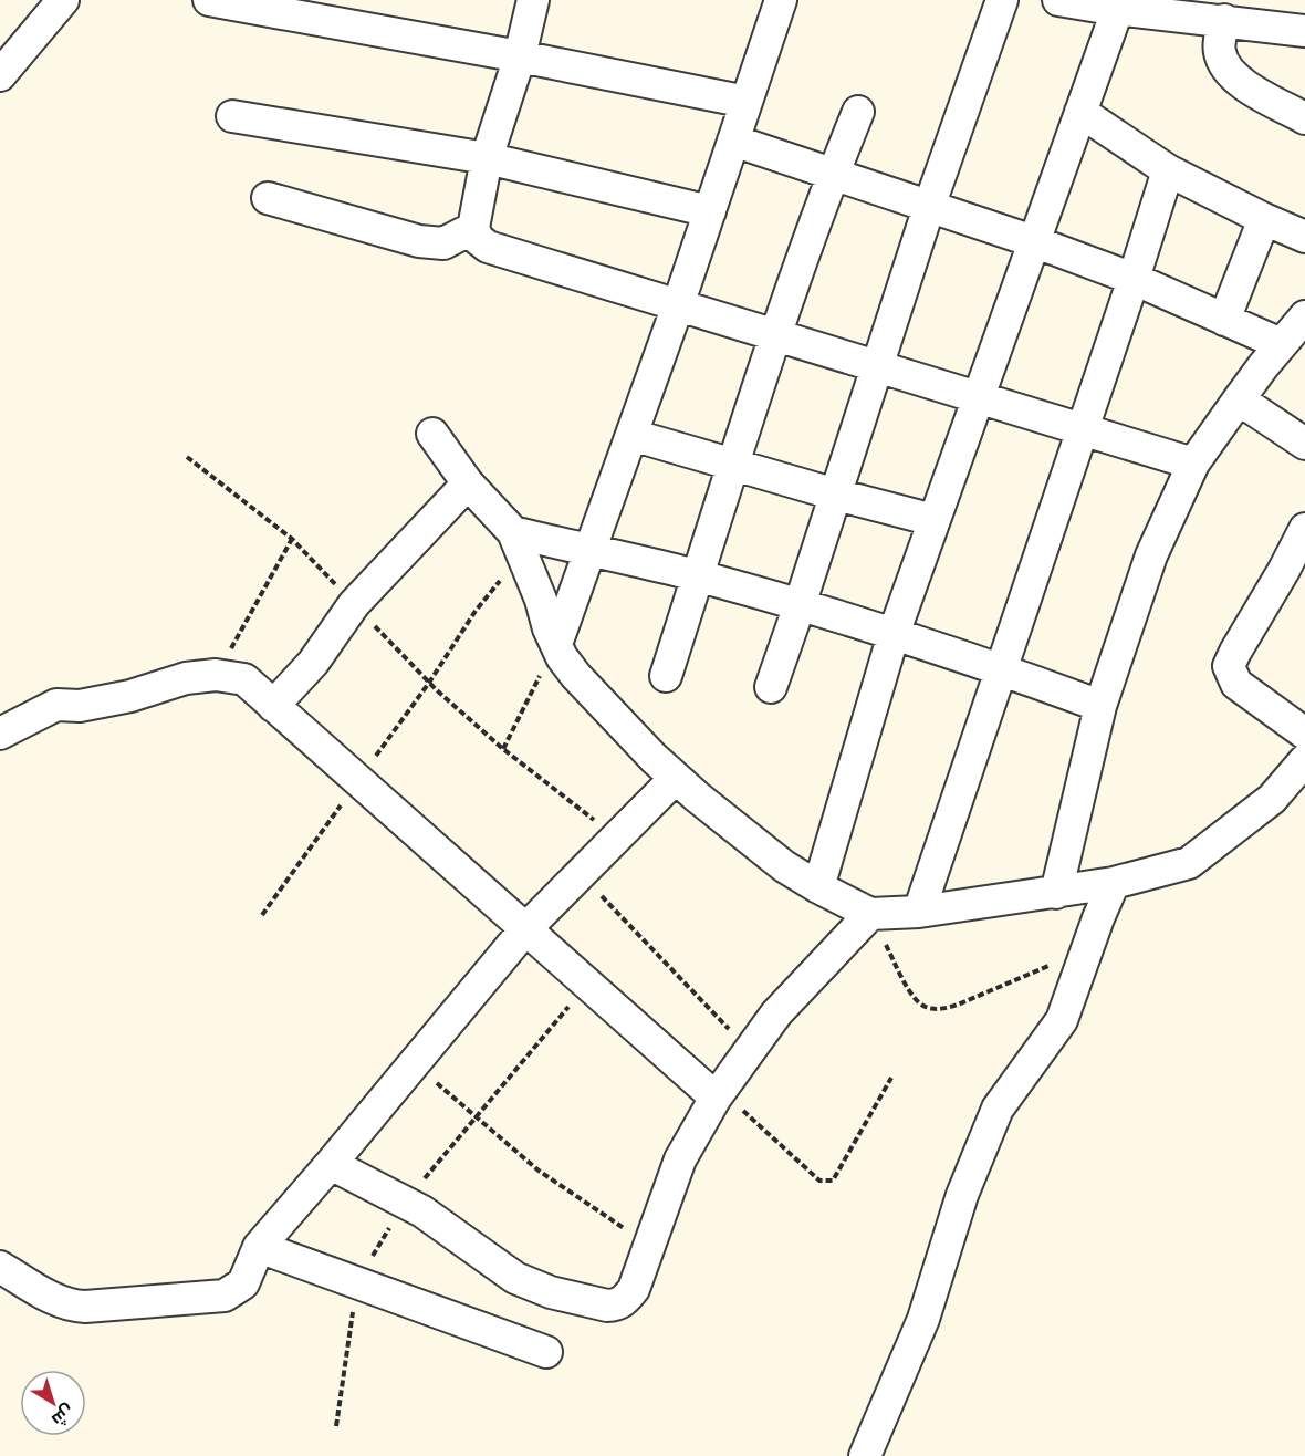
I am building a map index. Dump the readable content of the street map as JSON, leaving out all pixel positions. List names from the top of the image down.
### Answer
{
  "north": "bottom right"
}
